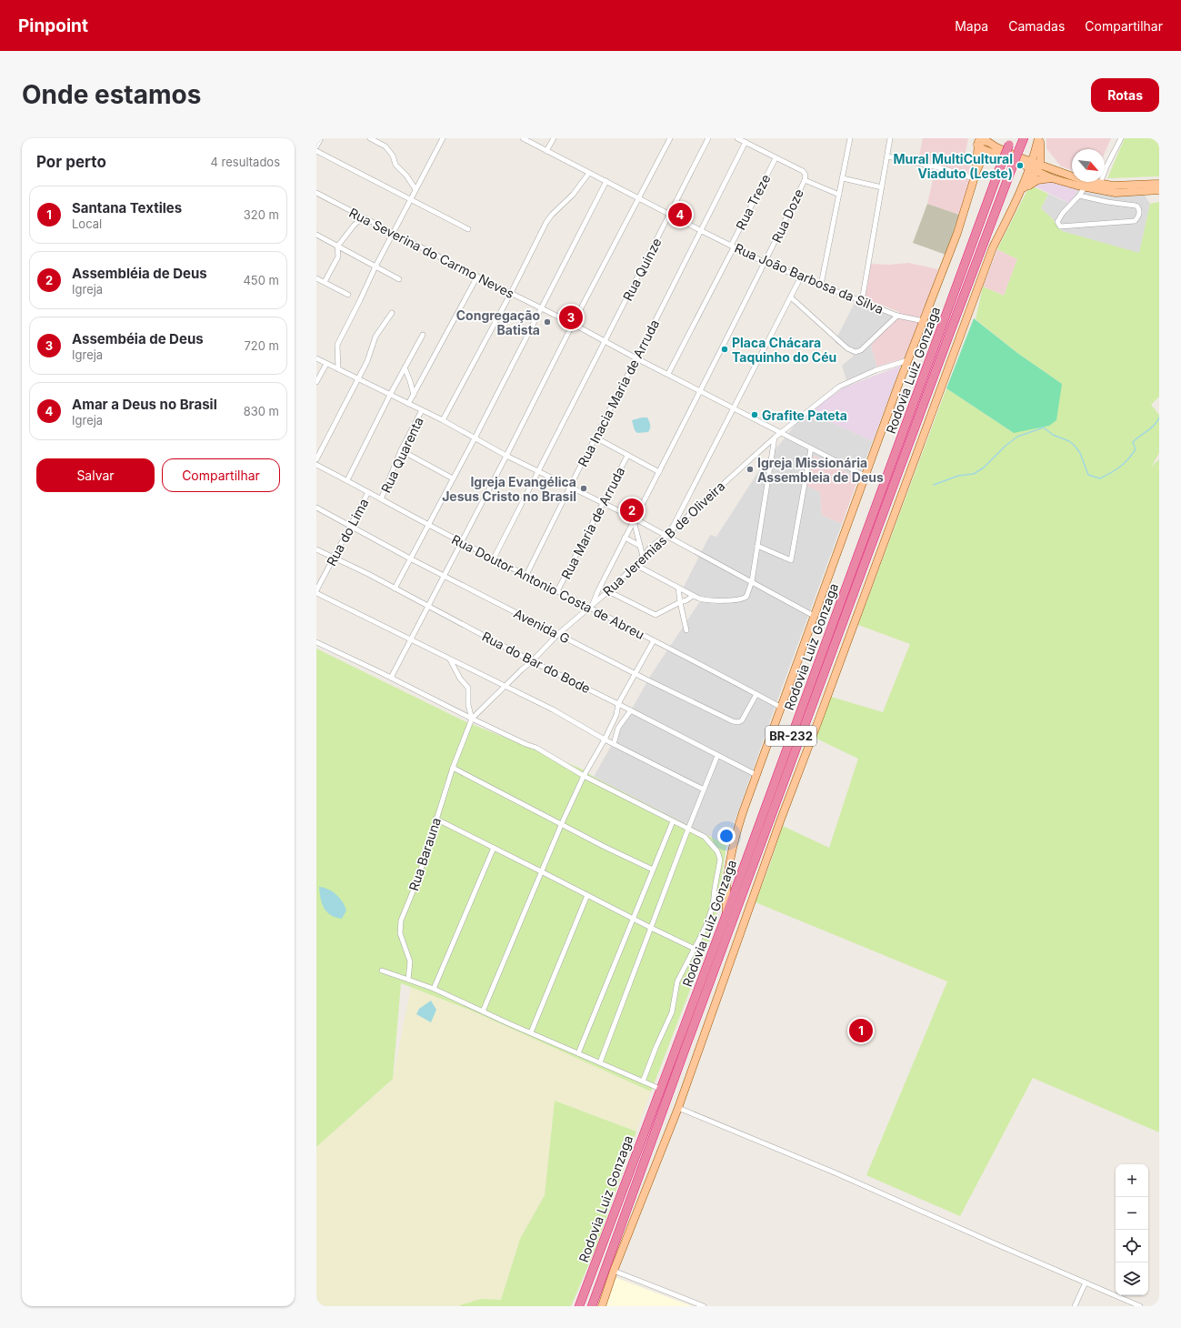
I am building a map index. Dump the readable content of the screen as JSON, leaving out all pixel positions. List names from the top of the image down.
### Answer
{
  "streets": {
    "highway": ["Rodovia Luiz Gonzaga", "BR-232"],
    "street": [
      "Rua Treze",
      "Rua Doze",
      "Rua Severina do Carmo Neves",
      "Rua Quinze",
      "Rua João Barbosa da Silva",
      "Rua Inacia Maria de Arruda",
      "Rua Quarenta",
      "Rua Maria de Arruda",
      "Rua do Lima",
      "Rua Jeremias B de Oliveira",
      "Rua Doutor Antonio Costa de Abreu",
      "Avenida G",
      "Rua do Bar do Bode",
      "Rua Barauna"
    ]
  },
  "crossings": [
    ["Rua Treze", "Rua Severina do Carmo Neves"],
    ["Rua Treze", "Rua João Barbosa da Silva"],
    ["Rua Doze", "Rua Severina do Carmo Neves"],
    ["Rua Doze", "Rua João Barbosa da Silva"],
    ["Rua Doze", "Rua Jeremias B de Oliveira"],
    ["Rua Doze", "Rua Doutor Antonio Costa de Abreu"],
    ["Rua Severina do Carmo Neves", "Rua Quinze"],
    ["Rua Severina do Carmo Neves", "Rua Inacia Maria de Arruda"],
    ["Rua Severina do Carmo Neves", "Rua Quarenta"],
    ["Rua Quinze", "Rua João Barbosa da Silva"],
    ["Rua Quinze", "Rua Doutor Antonio Costa de Abreu"],
    ["Rua João Barbosa da Silva", "Rua Inacia Maria de Arruda"],
    ["Rua João Barbosa da Silva", "Rua Quarenta"],
    ["Rua João Barbosa da Silva", "BR-232"],
    ["Rua Inacia Maria de Arruda", "Rua Doutor Antonio Costa de Abreu"],
    ["Rua Quarenta", "Rua Doutor Antonio Costa de Abreu"],
    ["Rua Maria de Arruda", "Rua Doutor Antonio Costa de Abreu"],
    ["Rua do Lima", "Rua Doutor Antonio Costa de Abreu"],
    ["Rua do Lima", "Avenida G"],
    ["Rua do Lima", "Rua do Bar do Bode"],
    ["Rua Jeremias B de Oliveira", "Rua Doutor Antonio Costa de Abreu"],
    ["Rua Jeremias B de Oliveira", "Avenida G"],
    ["Rua Jeremias B de Oliveira", "Rua do Bar do Bode"],
    ["Rua Jeremias B de Oliveira", "BR-232"],
    ["Rua Jeremias B de Oliveira", "Rua Barauna"],
    ["Rua Doutor Antonio Costa de Abreu", "Avenida G"],
    ["Rua Doutor Antonio Costa de Abreu", "BR-232"],
    ["Rua do Bar do Bode", "BR-232"]
  ],
  "places": [
    "Mural MultiCultural Viaduto (Leste)",
    "Congregação Batista",
    "Placa Chácara Taquinho do Céu",
    "Grafite Pateta",
    "Igreja Missionária Assembleia de Deus",
    "Igreja Evangélica Jesus Cristo no Brasil"
  ],
  "north": "bottom right",
  "page": {
    "header": "Pinpoint",
    "nav": ["Mapa", "Camadas", "Compartilhar"],
    "buttons": [
      "Rotas",
      ["Salvar", "Compartilhar"]
    ],
    "title": "Onde estamos",
    "heading": ["Por perto", "4 resultados"],
    "list": [
      {
        "mark": "1",
        "name": "Santana Textiles",
        "note": "Local",
        "value": "320 m"
      },
      {
        "mark": "2",
        "name": "Assembléia de Deus",
        "note": "Igreja",
        "value": "450 m"
      },
      {
        "mark": "3",
        "name": "Assembéia de Deus",
        "note": "Igreja",
        "value": "720 m"
      },
      {
        "mark": "4",
        "name": "Amar a Deus no Brasil",
        "note": "Igreja",
        "value": "830 m"
      }
    ],
    "pins": [
      "4",
      "3",
      "2",
      "1"
    ],
    "map_buttons": ["+", "−"]
  }
}
